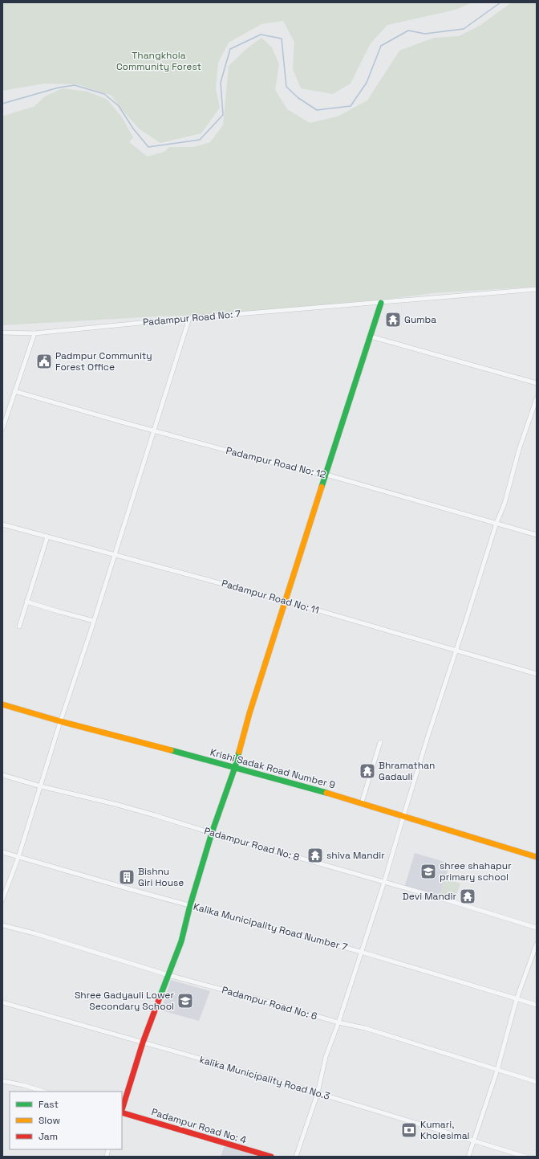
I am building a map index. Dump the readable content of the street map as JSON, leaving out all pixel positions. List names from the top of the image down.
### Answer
{
  "streets": {
    "street": [
      "Padampur Road No: 7",
      "Padampur Road No: 12",
      "Padampur Road No: 11",
      "Krishi Sadak Road Number 9",
      "Padampur Road No: 8",
      "Kalika Municipality Road Number 7",
      "Padampur Road No: 6",
      "kalika Municipality Road No.3",
      "Padampur Road No: 4"
    ]
  },
  "parks": ["Thangkhola Community Forest"],
  "places": {
    "temple": [
      "Gumba",
      "Bhramathan Gadauli",
      "shiva Mandir",
      "Devi Mandir"
    ],
    "public building": ["Padmpur Community Forest Office"],
    "school or university": ["shree shahapur primary school", "Shree Gadyauli Lower Secondary School"],
    "building": ["Bishnu Giri House"],
    "bank": ["Kumari, Kholesimal"]
  },
  "legend": ["Fast", "Slow", "Jam"]
}
